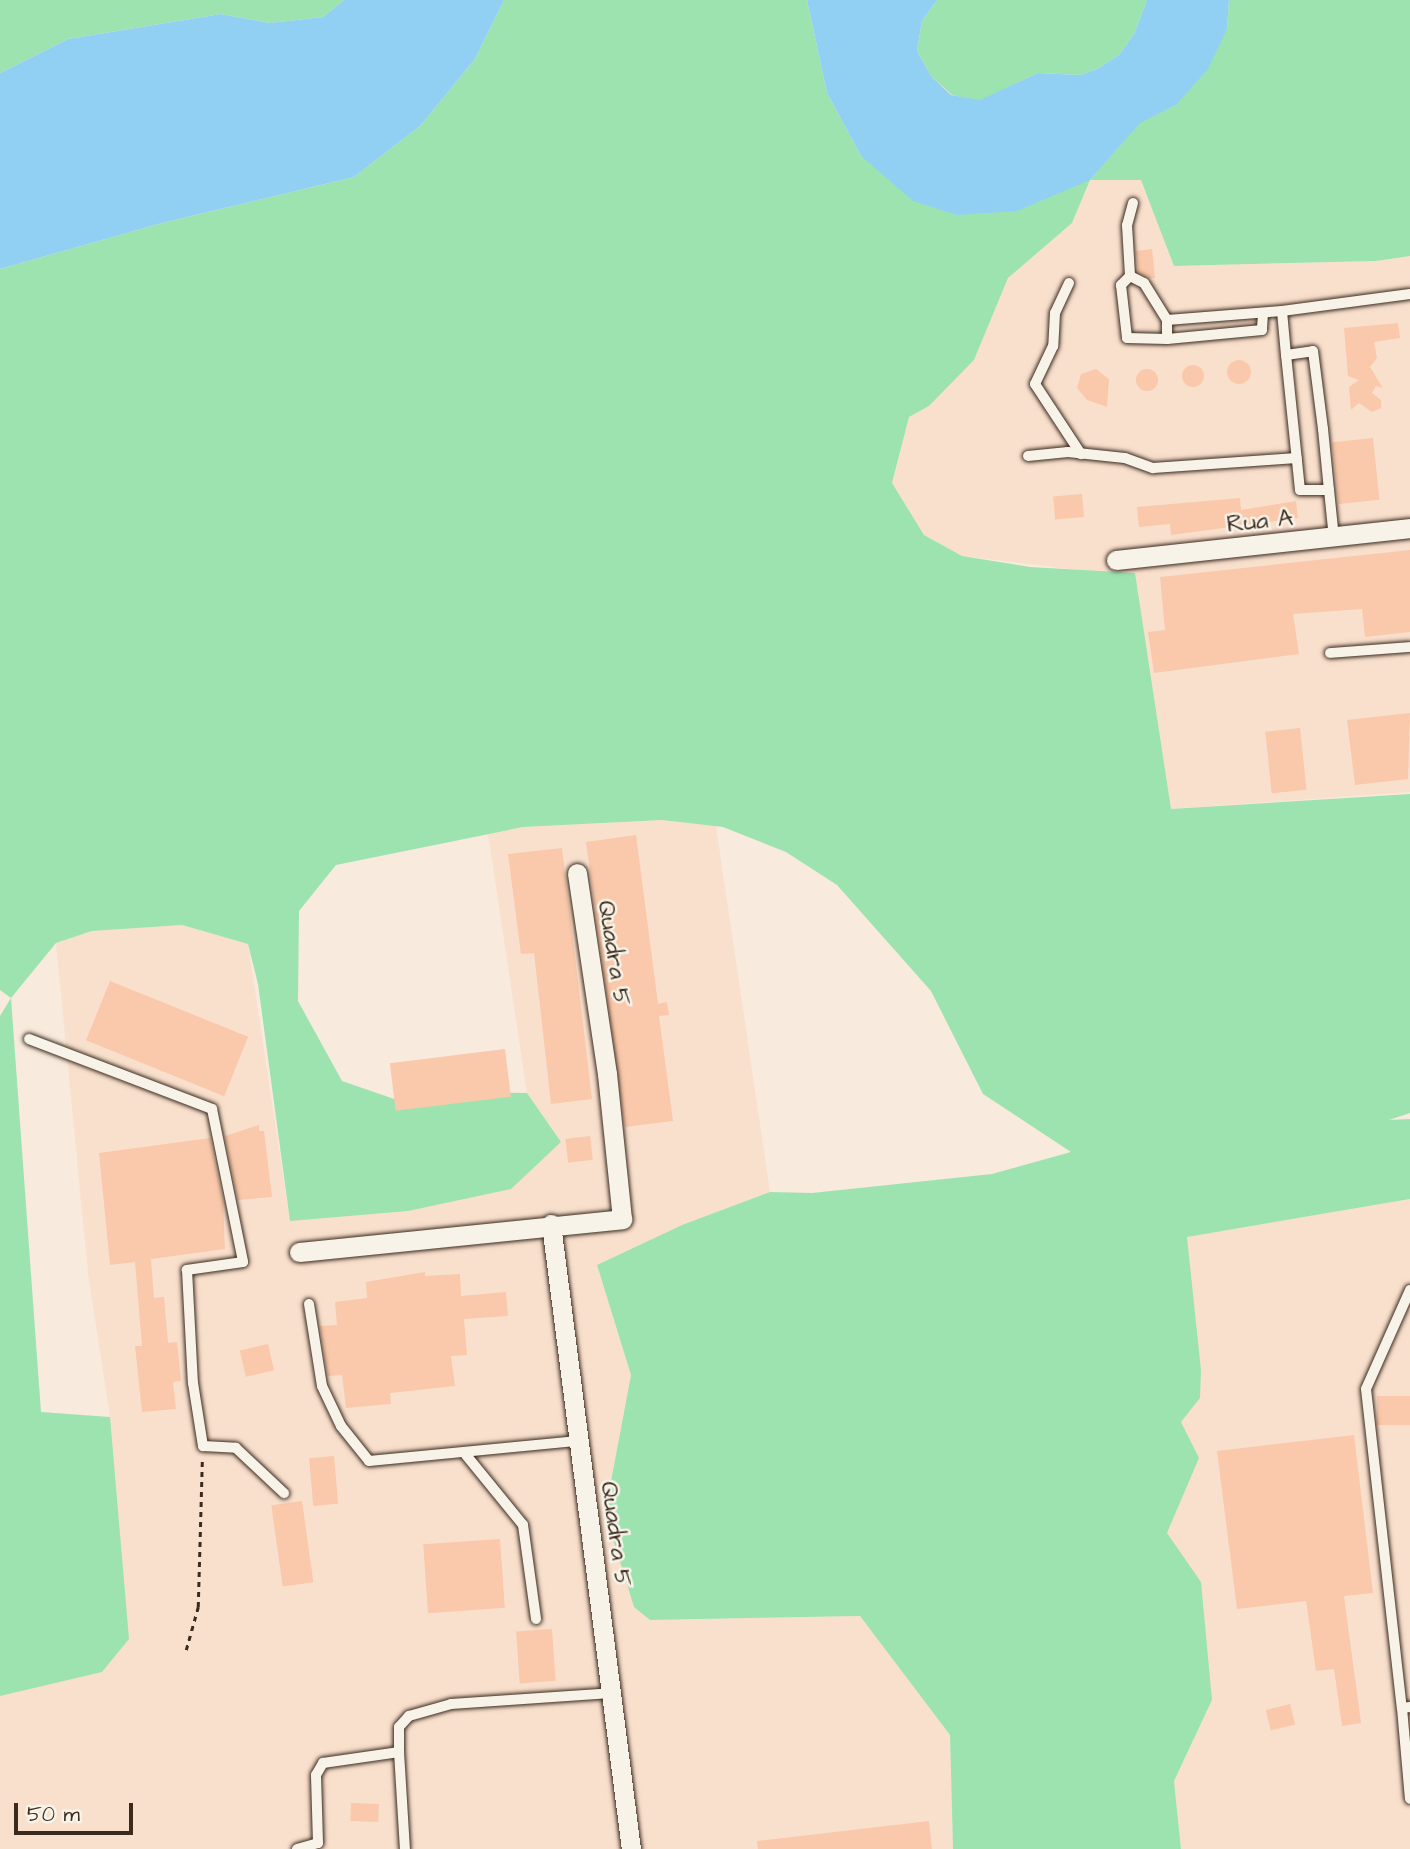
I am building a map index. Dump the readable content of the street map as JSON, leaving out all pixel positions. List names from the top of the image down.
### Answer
{
  "streets": {
    "street": ["Rua A", "Quadra 5"]
  },
  "scale_bar": "50 m"
}
